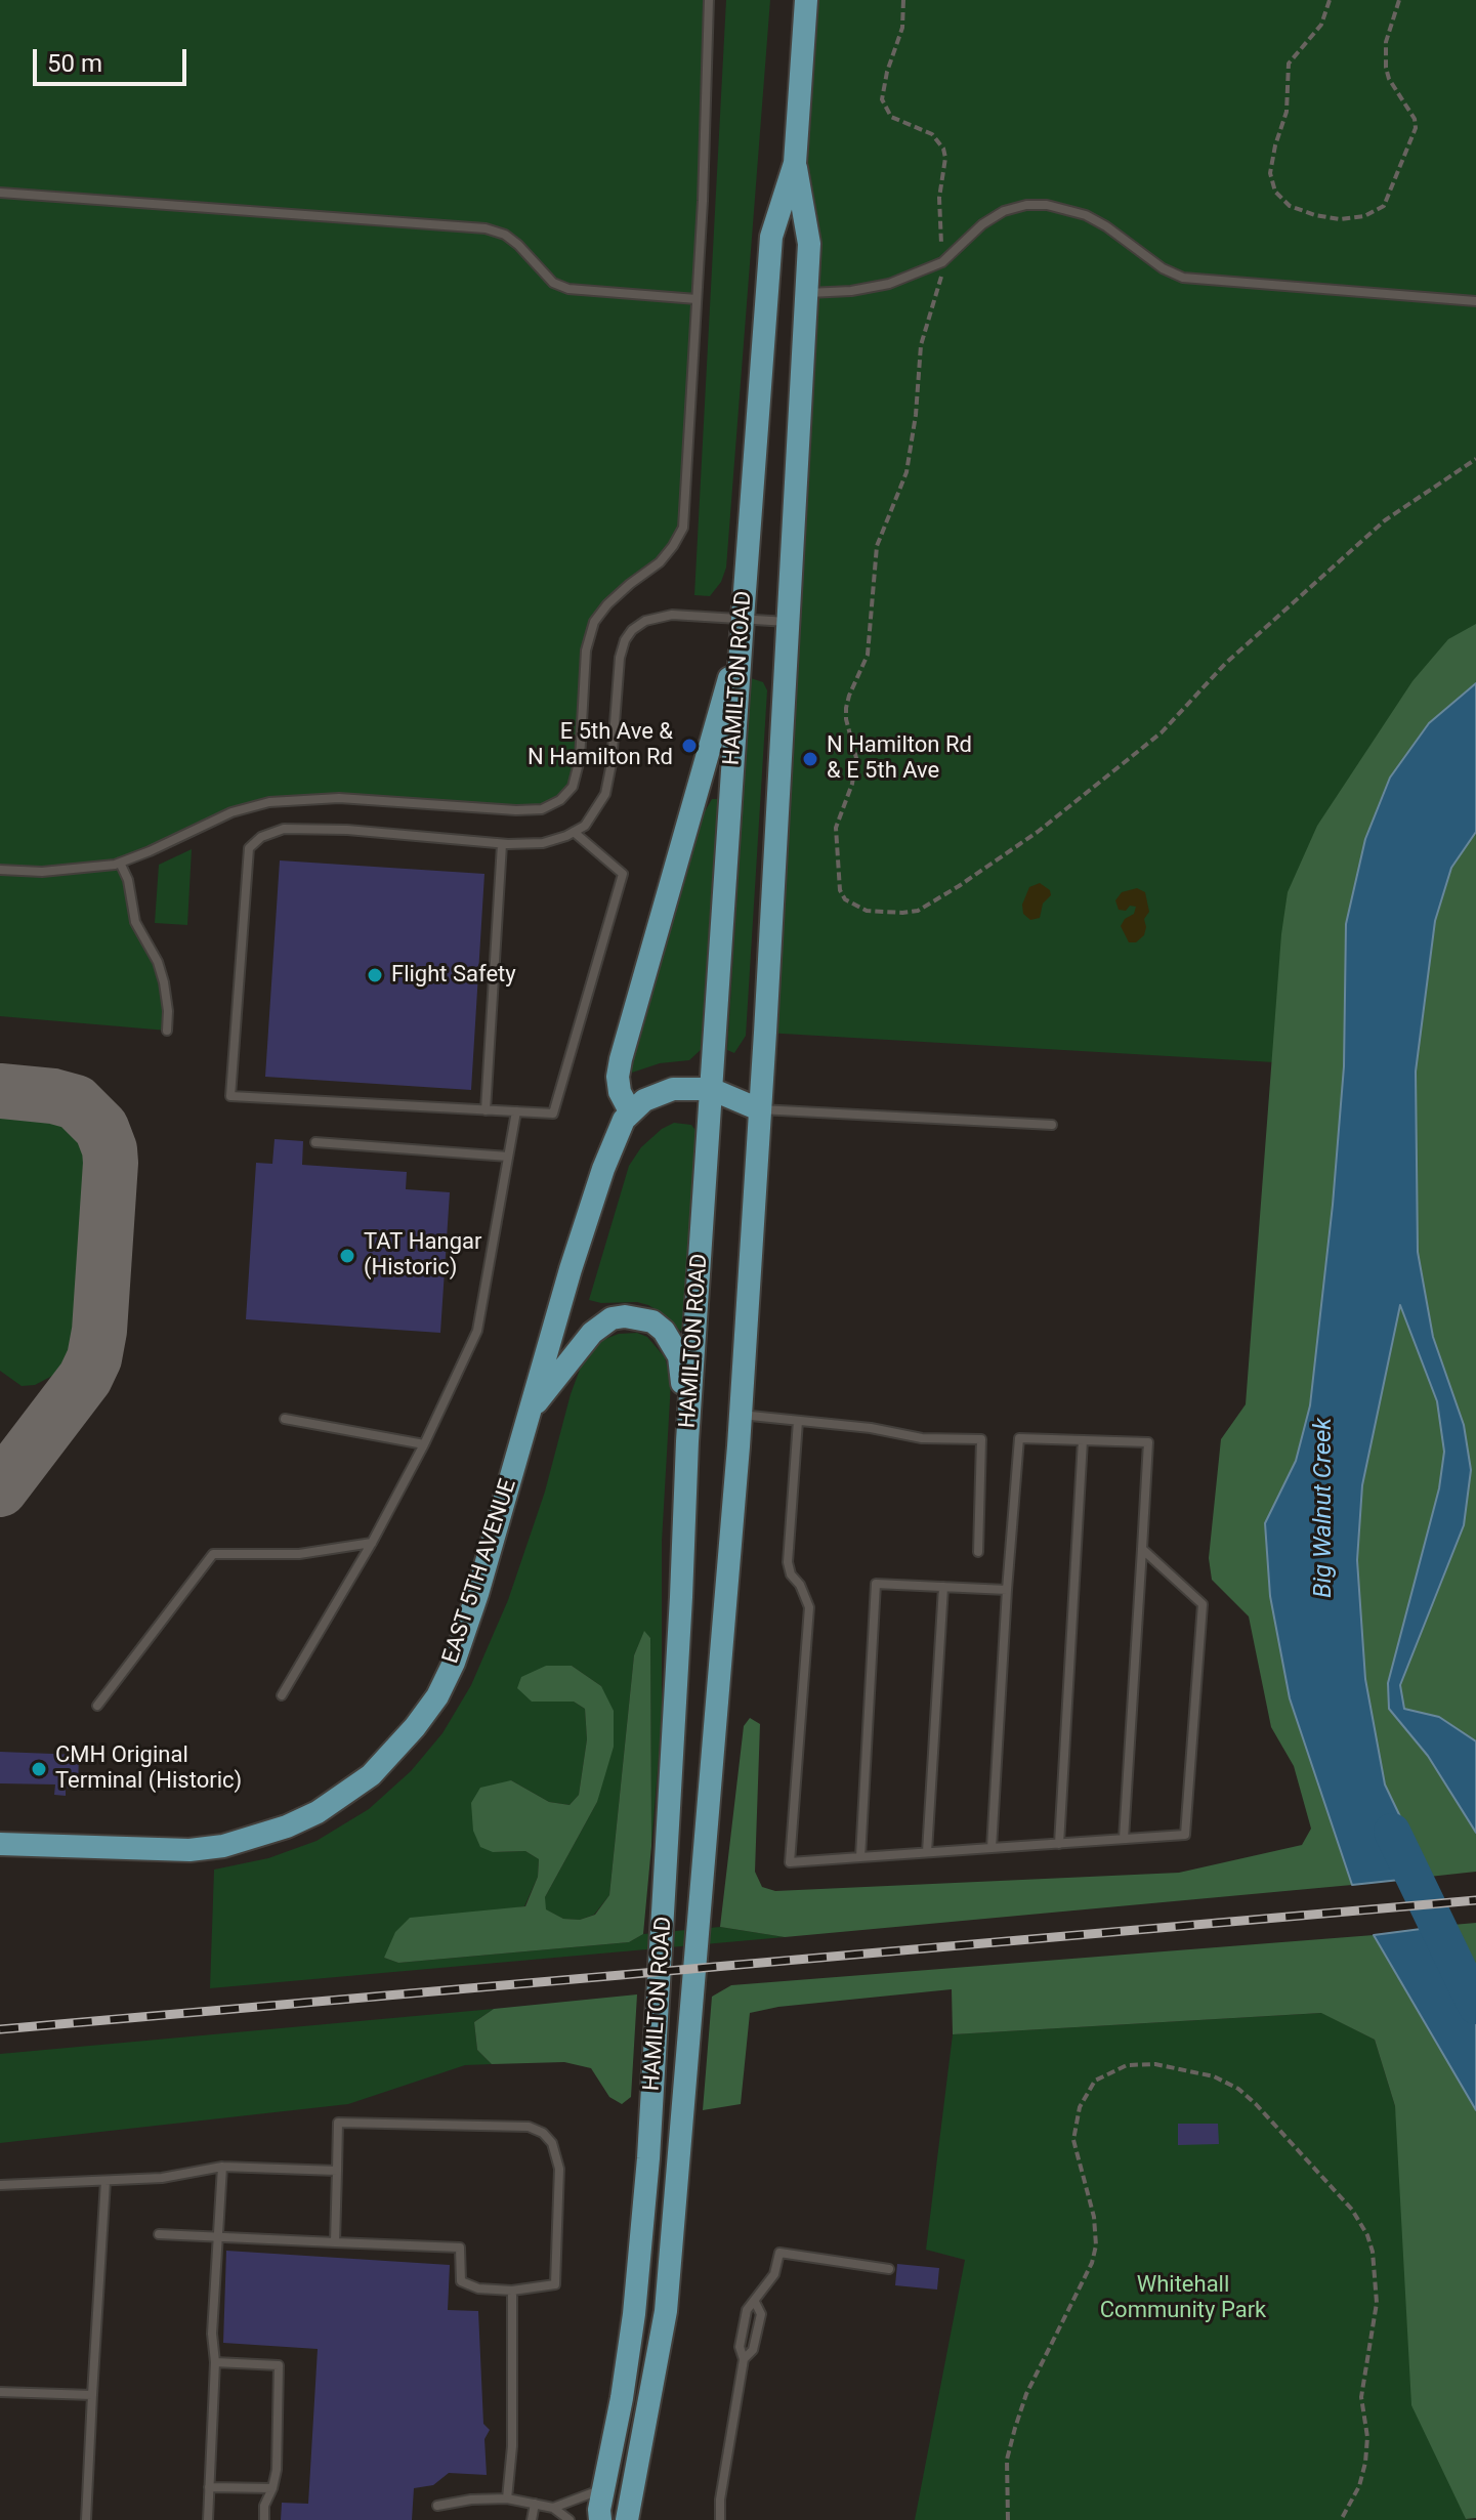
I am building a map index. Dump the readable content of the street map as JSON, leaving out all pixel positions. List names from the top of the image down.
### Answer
{
  "streets": {
    "main road": ["HAMILTON ROAD", "EAST 5TH AVENUE"]
  },
  "water": ["Big Walnut Creek"],
  "parks": ["Whitehall Community Park"],
  "places": [
    "E 5th Ave & N Hamilton Rd",
    "N Hamilton Rd & E 5th Ave",
    "Flight Safety",
    "TAT Hangar (Historic)",
    "CMH Original Terminal (Historic)"
  ],
  "scale_bar": "50 m"
}
